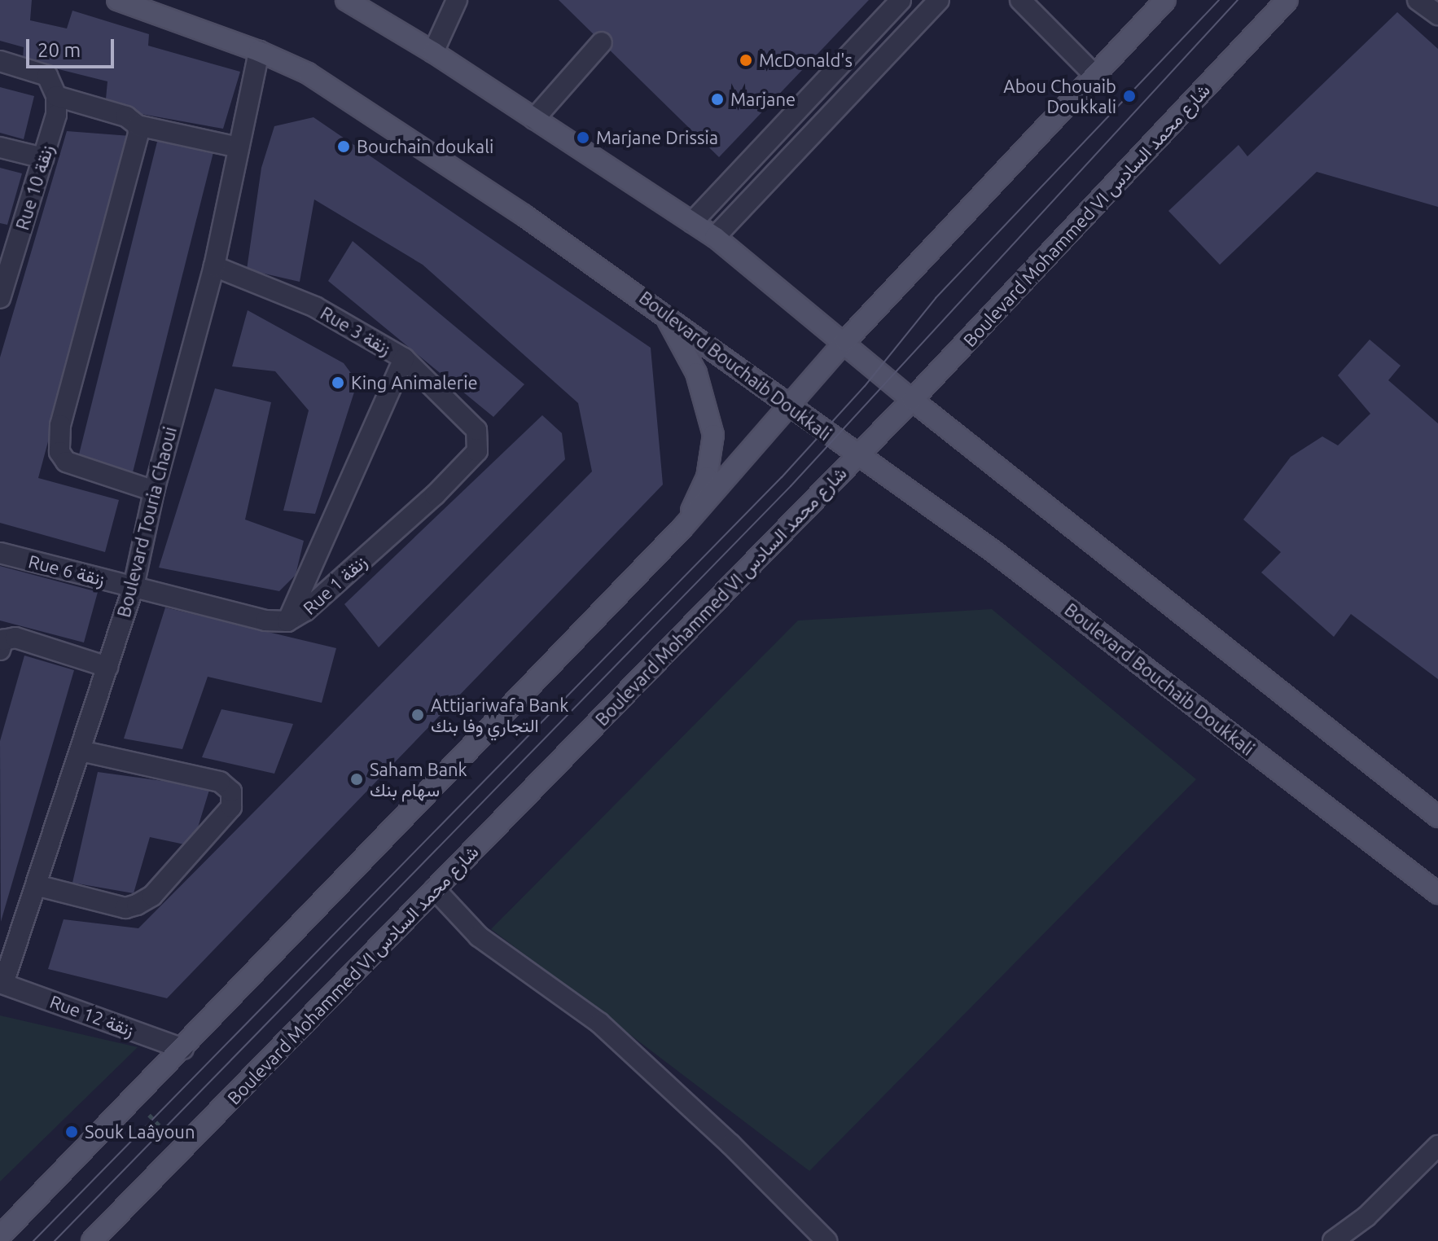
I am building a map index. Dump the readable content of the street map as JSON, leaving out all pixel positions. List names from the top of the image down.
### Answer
{
  "streets": {
    "main road": ["Boulevard Mohammed VI شارع محمد السادس", "Boulevard Bouchaib Doukkali"],
    "street": [
      "Rue 10 زنقة",
      "Rue 3 زنقة",
      "Boulevard Touria Chaoui",
      "Rue 6 زنقة",
      "Rue 1 زنقة",
      "Rue 12 زنقة"
    ]
  },
  "crossings": [
    ["Boulevard Mohammed VI شارع محمد السادس", "Boulevard Bouchaib Doukkali"],
    ["Rue 3 زنقة", "Boulevard Touria Chaoui"],
    ["Rue 3 زنقة", "Rue 1 زنقة"],
    ["Boulevard Bouchaib Doukkali", "Boulevard Touria Chaoui"],
    ["Boulevard Touria Chaoui", "Rue 6 زنقة"],
    ["Boulevard Touria Chaoui", "Rue 1 زنقة"],
    ["Boulevard Touria Chaoui", "Rue 12 زنقة"],
    ["Rue 6 زنقة", "Rue 1 زنقة"]
  ],
  "places": [
    "McDonald's",
    "Abou Chouaib Doukkali",
    "Marjane",
    "Marjane Drissia",
    "Bouchain doukali",
    "King Animalerie",
    "Attijariwafa Bank التجاري وفا بنك",
    "Saham Bank سهام بنك",
    "Souk Laâyoun"
  ],
  "scale_bar": "20 m"
}
